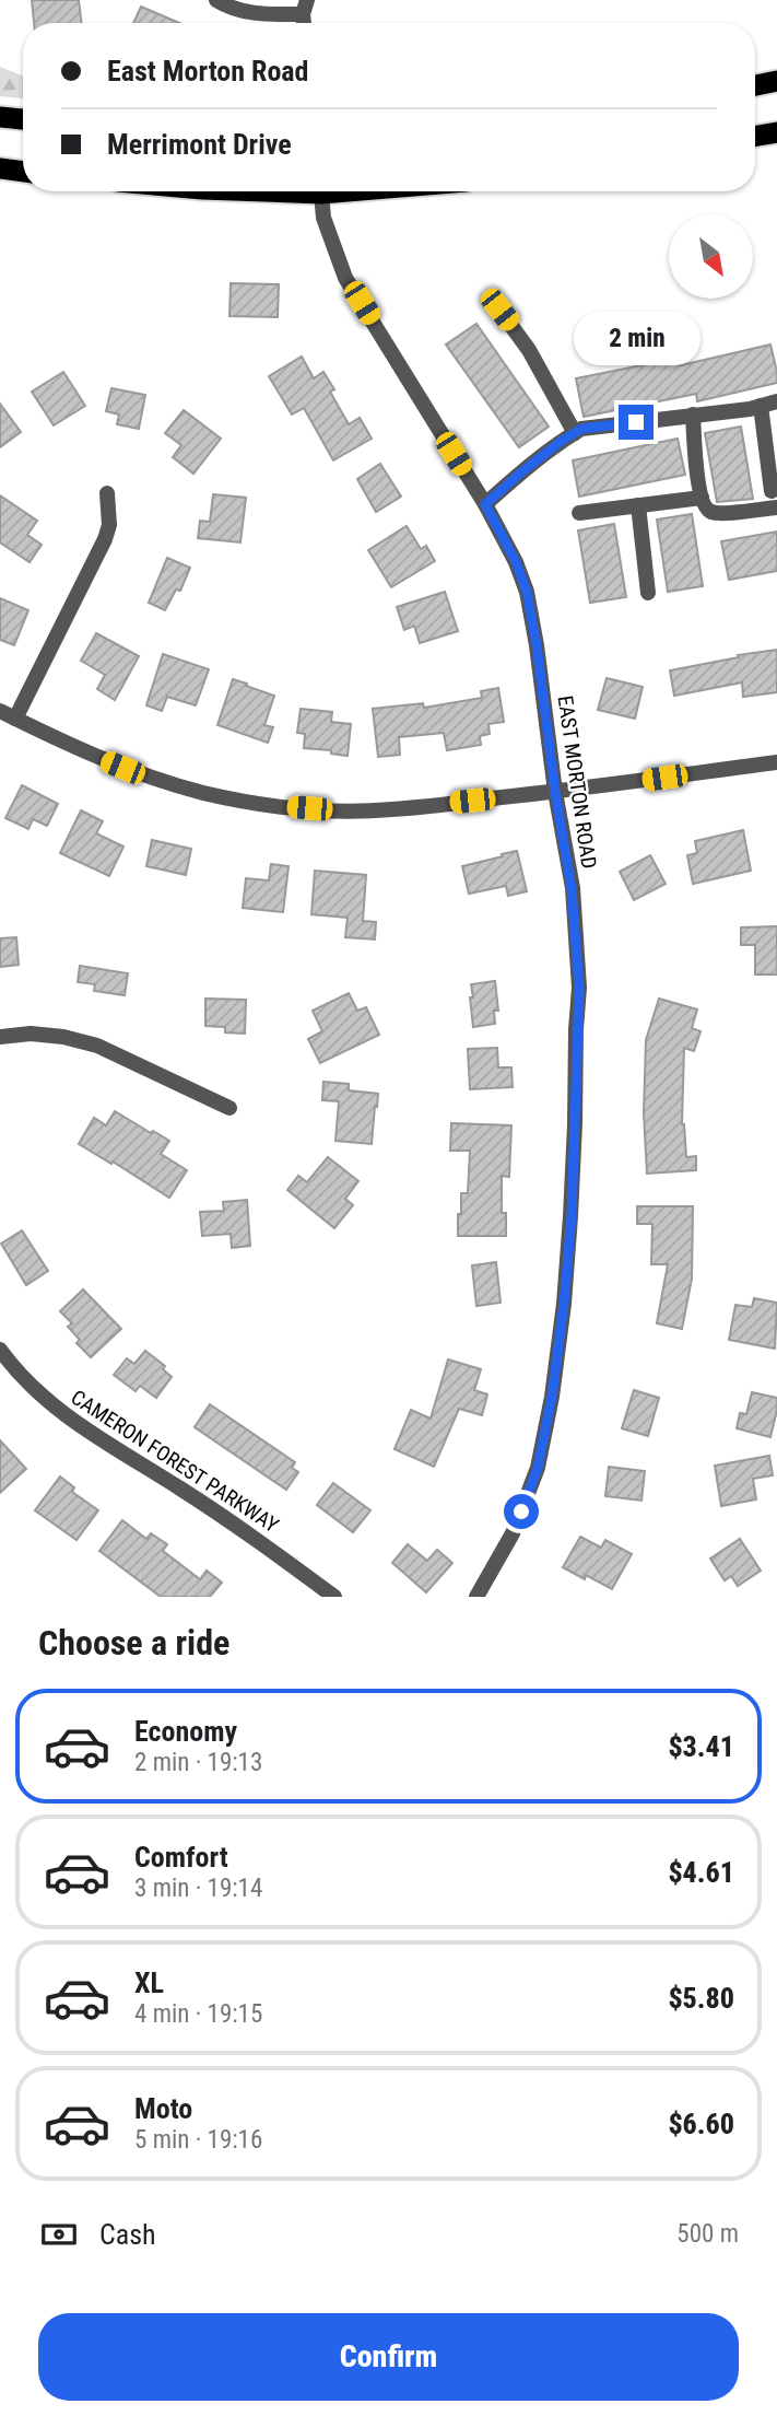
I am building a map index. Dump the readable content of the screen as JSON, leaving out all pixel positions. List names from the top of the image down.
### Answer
{
  "streets": {
    "street": ["EAST MORTON ROAD", "CAMERON FOREST PARKWAY"]
  },
  "north": "bottom right",
  "page": {
    "banner": ["East Morton Road", "Merrimont Drive"],
    "bubble": "2 min",
    "heading": "Choose a ride",
    "list": [
      {
        "name": "Economy",
        "note": "2 min · 19:13",
        "value": "$3.41"
      },
      {
        "name": "Comfort",
        "note": "3 min · 19:14",
        "value": "$4.61"
      },
      {
        "name": "XL",
        "note": "4 min · 19:15",
        "value": "$5.80"
      },
      {
        "name": "Moto",
        "note": "5 min · 19:16",
        "value": "$6.60"
      }
    ],
    "pay": ["Cash", "500 m"],
    "buttons": "Confirm"
  }
}
